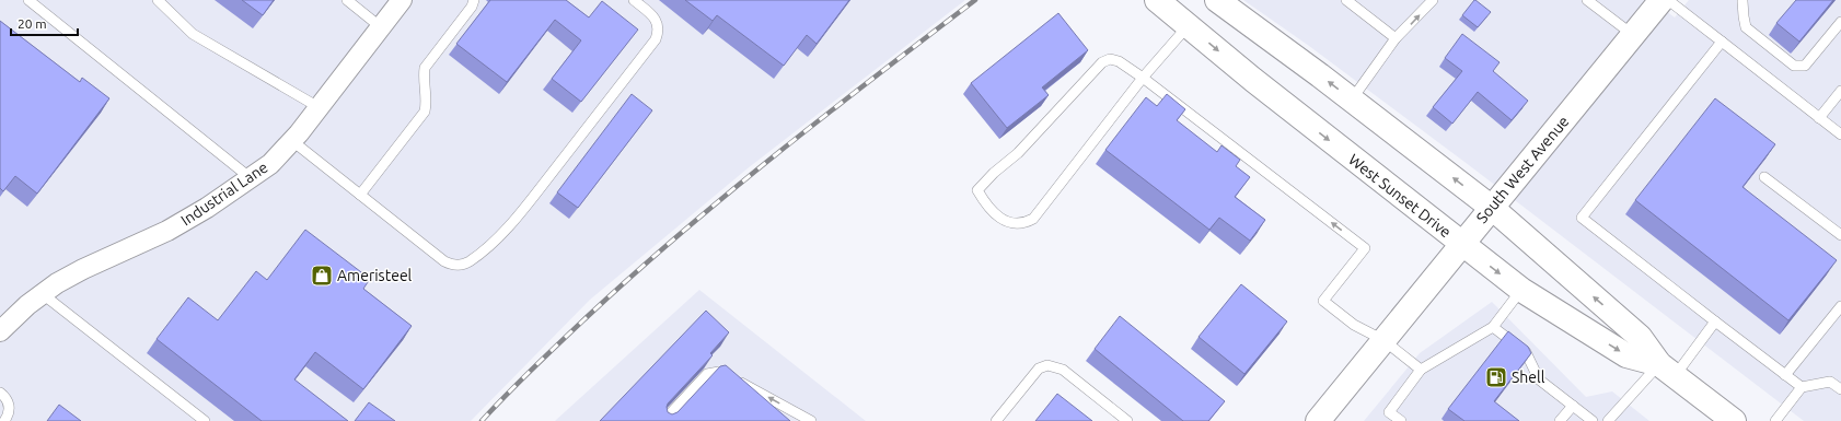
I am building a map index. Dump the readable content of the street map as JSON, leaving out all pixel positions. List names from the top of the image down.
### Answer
{
  "streets": {
    "main road": ["South West Avenue", "West Sunset Drive"],
    "street": ["Industrial Lane"]
  },
  "crossings": [
    ["South West Avenue", "West Sunset Drive"]
  ],
  "places": {
    "shop": ["Ameristeel"],
    "fuel station": ["Shell"]
  },
  "scale_bar": "20 m"
}
